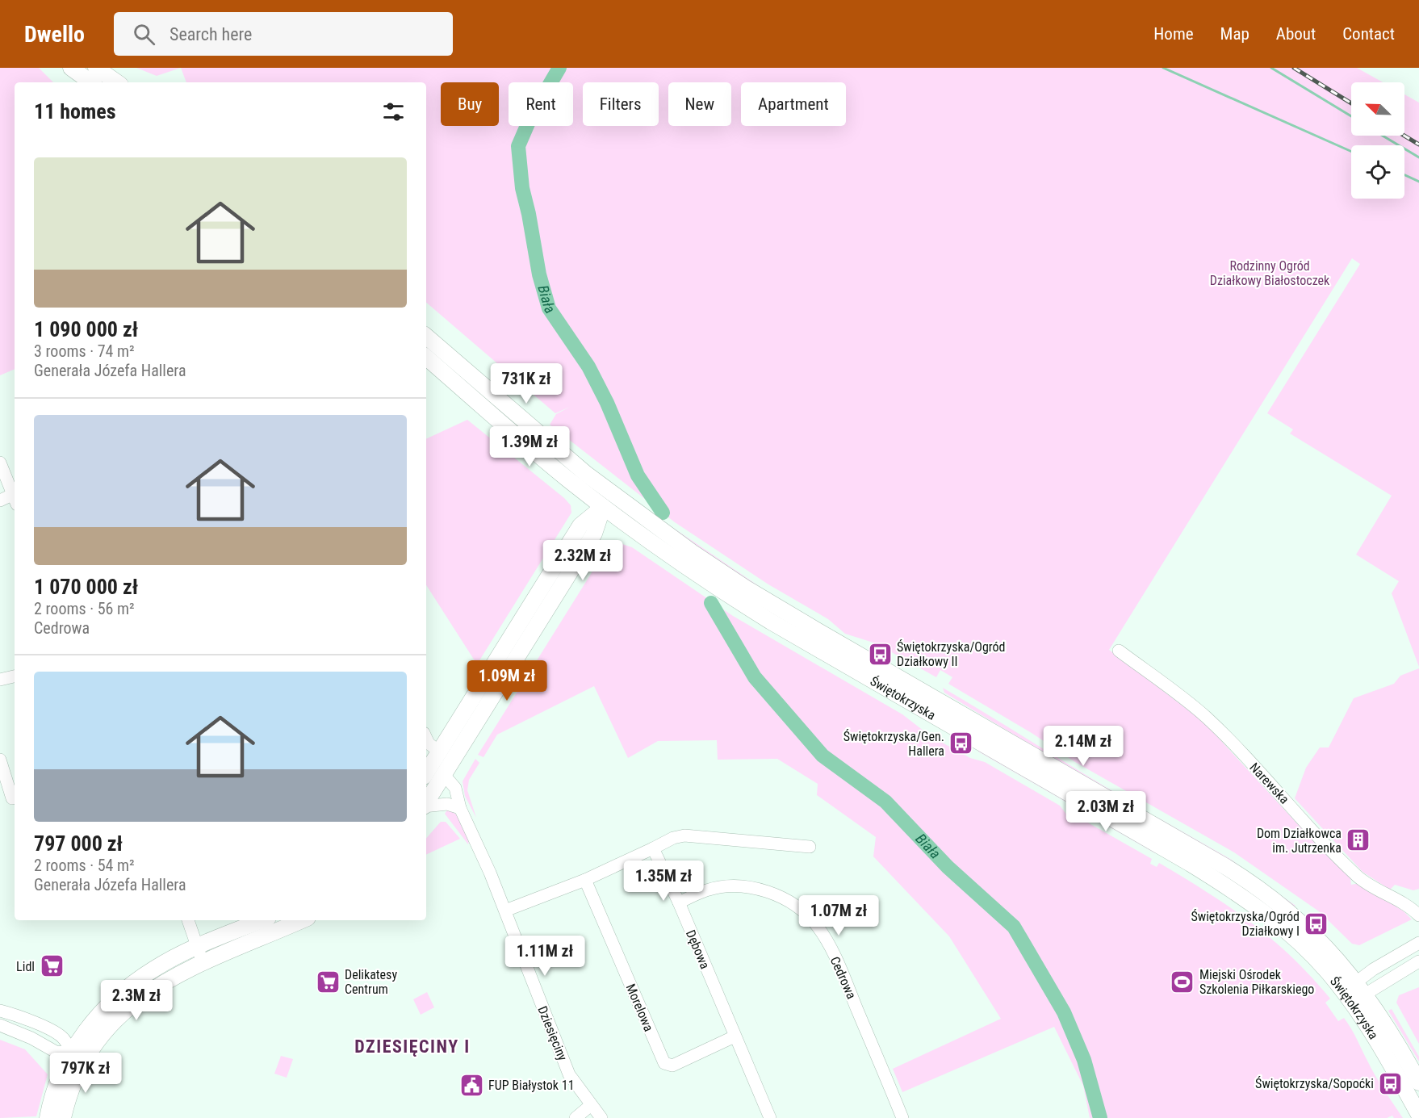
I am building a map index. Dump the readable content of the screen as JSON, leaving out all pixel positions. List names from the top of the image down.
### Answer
{
  "streets": {
    "main road": ["Świętokrzyska"],
    "street": [
      "Narewska",
      "Dębowa",
      "Cedrowa",
      "Morelowa",
      "Dziesięciny"
    ]
  },
  "crossings": [
    ["Dębowa", "Cedrowa"],
    ["Dębowa", "Morelowa"]
  ],
  "districts": ["DZIESIĘCINY I"],
  "water": ["Biała"],
  "parks": ["Rodzinny Ogród Działkowy Białostoczek"],
  "places": {
    "bus stop": [
      "Świętokrzyska/Ogród Działkowy II",
      "Świętokrzyska/Gen. Hallera",
      "Świętokrzyska/Ogród Działkowy I",
      "Świętokrzyska/Sopoćki"
    ],
    "building": ["Dom Działkowca im. Jutrzenka"],
    "supermarket": ["Lidl", "Delikatesy Centrum"],
    "sports": ["Miejski Ośrodek Szkolenia Piłkarskiego"],
    "public building": ["FUP Białystok 11"]
  },
  "north": "top left",
  "page": {
    "header": "Dwello",
    "search": "Search here",
    "nav": [
      "Home",
      "Map",
      "About",
      "Contact"
    ],
    "chip": [
      "Buy",
      "Rent",
      "Filters",
      "New",
      "Apartment"
    ],
    "heading": "11 homes",
    "list": [
      {
        "name": "1 090 000 zł",
        "note": "3 rooms · 74 m² · Generała Józefa Hallera"
      },
      {
        "name": "1 070 000 zł",
        "note": "2 rooms · 56 m² · Cedrowa"
      },
      {
        "name": "797 000 zł",
        "note": "2 rooms · 54 m² · Generała Józefa Hallera"
      }
    ],
    "price": [
      "731K zł",
      "1.39M zł",
      "2.32M zł",
      "1.09M zł",
      "2.14M zł",
      "2.03M zł",
      "1.35M zł",
      "1.07M zł",
      "1.11M zł",
      "2.3M zł",
      "797K zł"
    ]
  }
}
